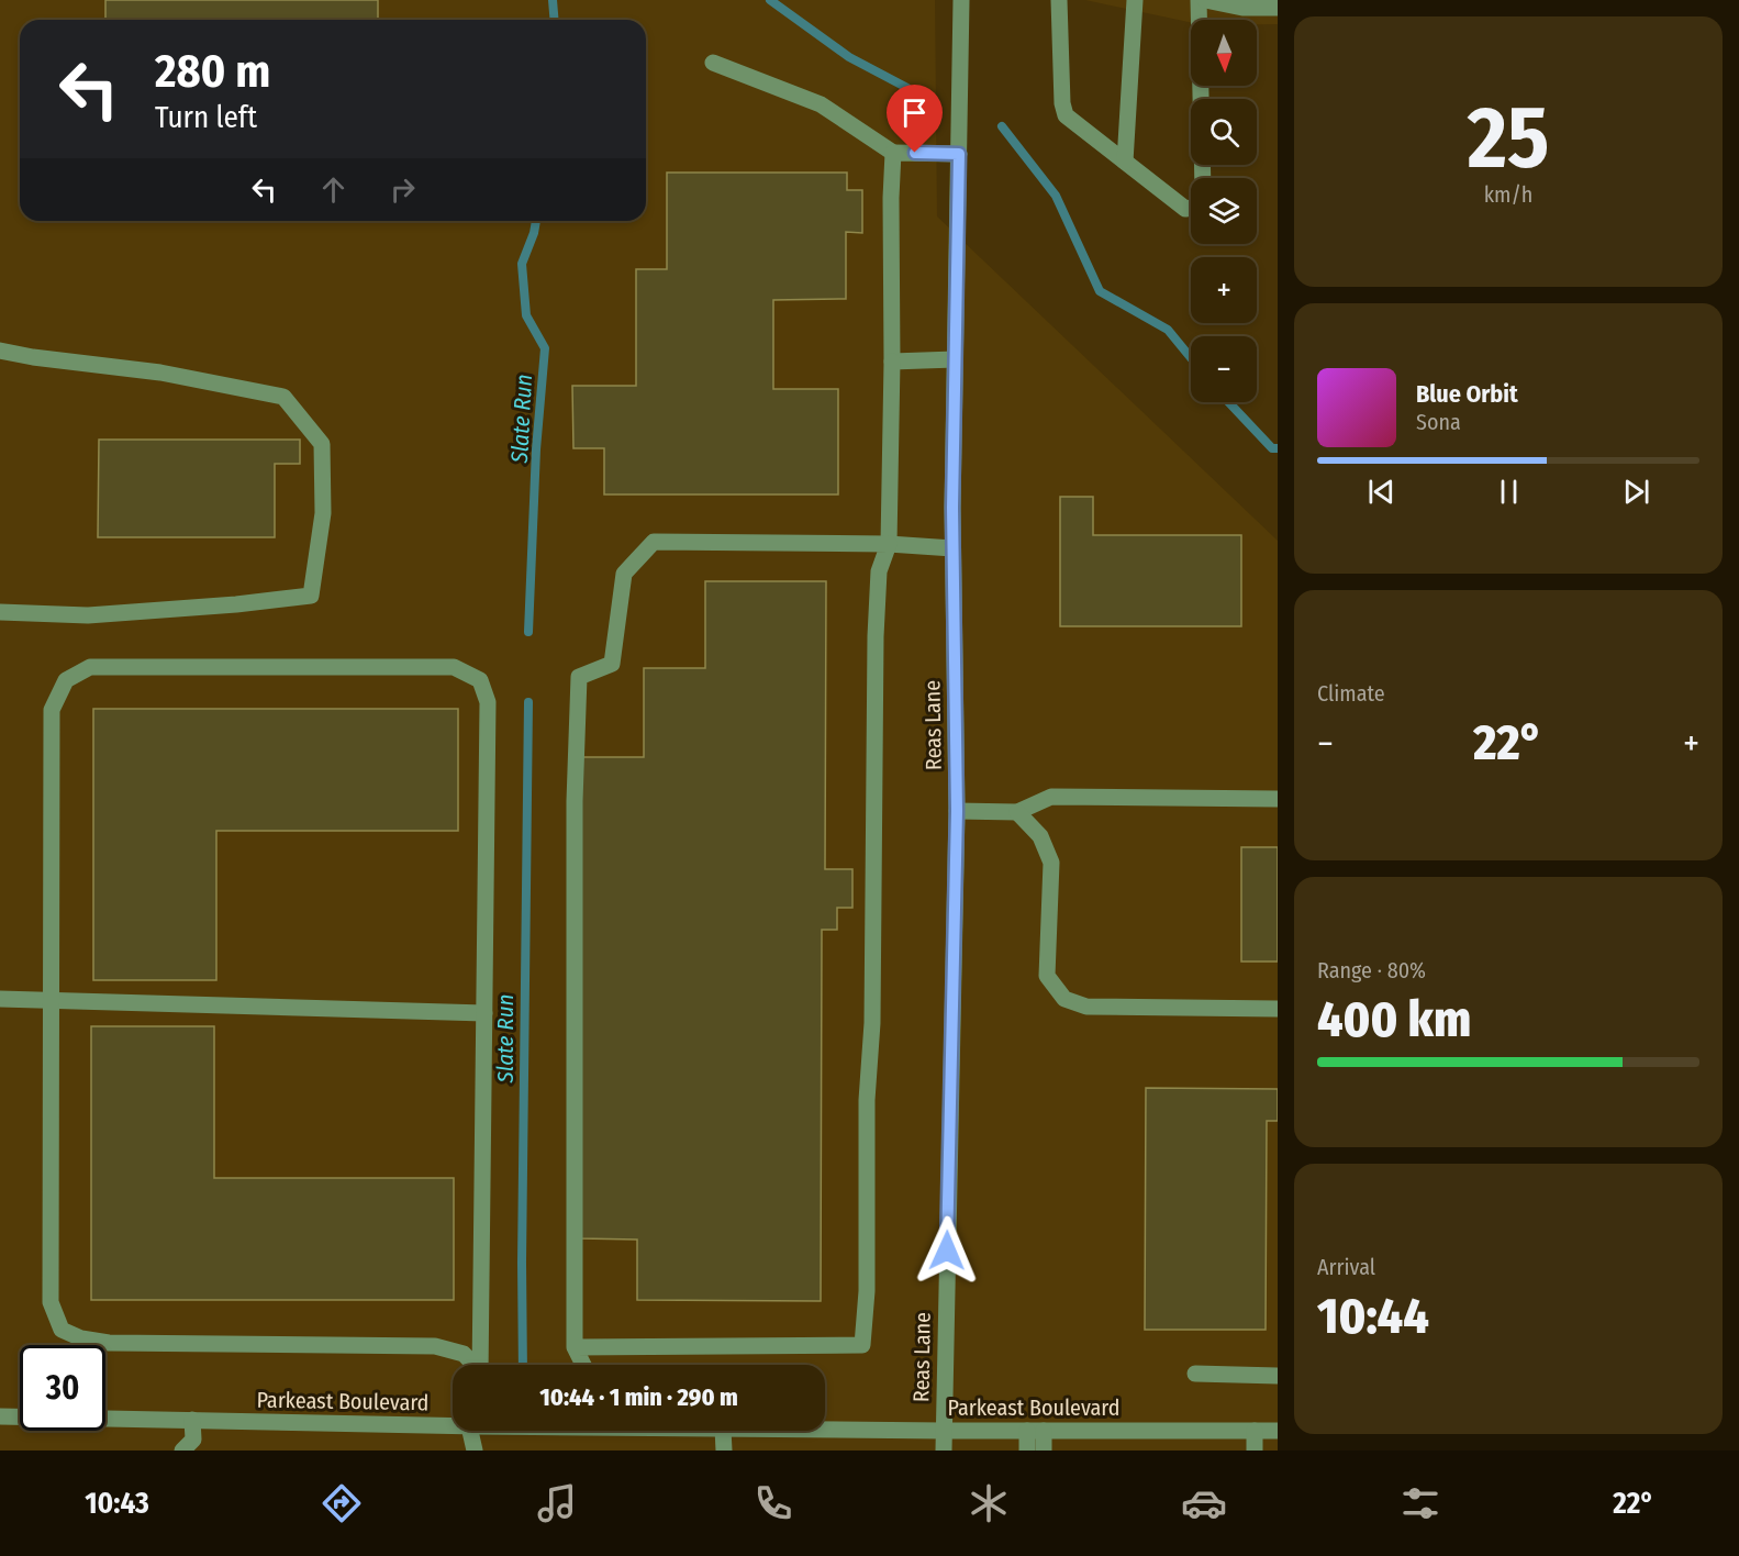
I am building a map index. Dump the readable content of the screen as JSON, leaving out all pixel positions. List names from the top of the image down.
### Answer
{
  "streets": {
    "street": ["Reas Lane", "Parkeast Boulevard"]
  },
  "crossings": [
    ["Reas Lane", "Parkeast Boulevard"]
  ],
  "water": ["Slate Run"],
  "north": "bottom",
  "page": {
    "tile": [
      ["25", "km/h"],
      "Climate",
      ["Range · 80%", "400 km"],
      ["Arrival", "10:44"]
    ],
    "map_buttons": ["+", "−"],
    "turn": ["280 m", "Turn left"],
    "song": ["Blue Orbit", "Sona"],
    "heat": ["−", "22°", "+"],
    "limit": "30",
    "trip": "10:44 · 1 min · 290 m",
    "tabs": ["10:43", "22°"]
  }
}
